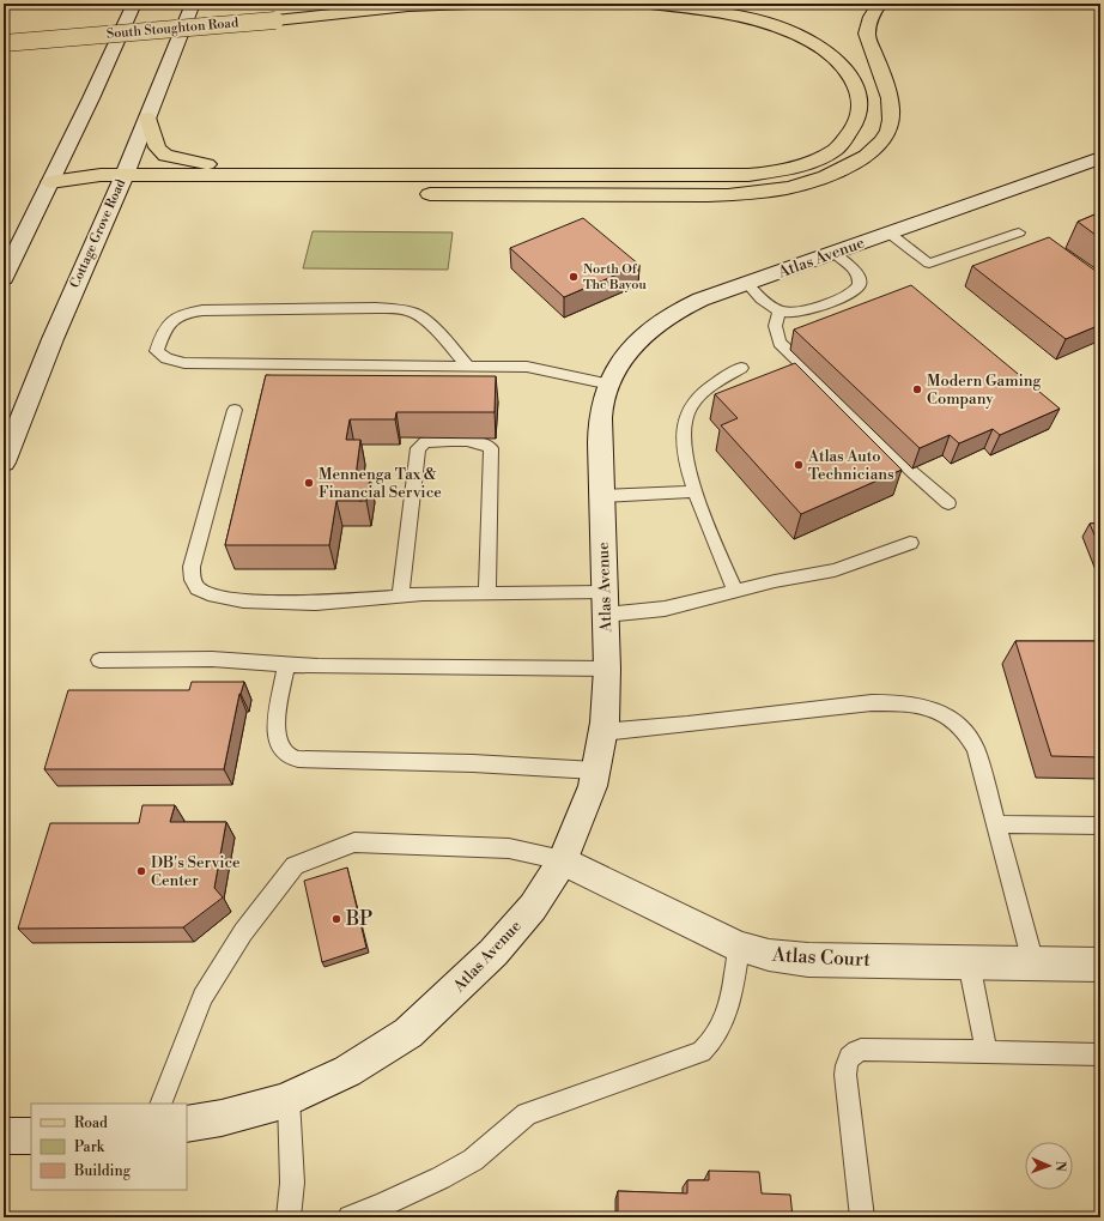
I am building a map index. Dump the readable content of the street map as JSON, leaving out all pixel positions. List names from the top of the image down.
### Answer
{
  "streets": {
    "main road": ["South Stoughton Road"],
    "street": ["Cottage Grove Road", "Atlas Avenue", "Atlas Court"]
  },
  "crossings": [
    ["Atlas Avenue", "Atlas Court"]
  ],
  "places": [
    "North Of The Bayou",
    "Modern Gaming Company",
    "Atlas Auto Technicians",
    "Mennenga Tax & Financial Service",
    "DB's Service Center",
    "BP"
  ],
  "legend": ["Road", "Park", "Building"],
  "north": "right"
}
